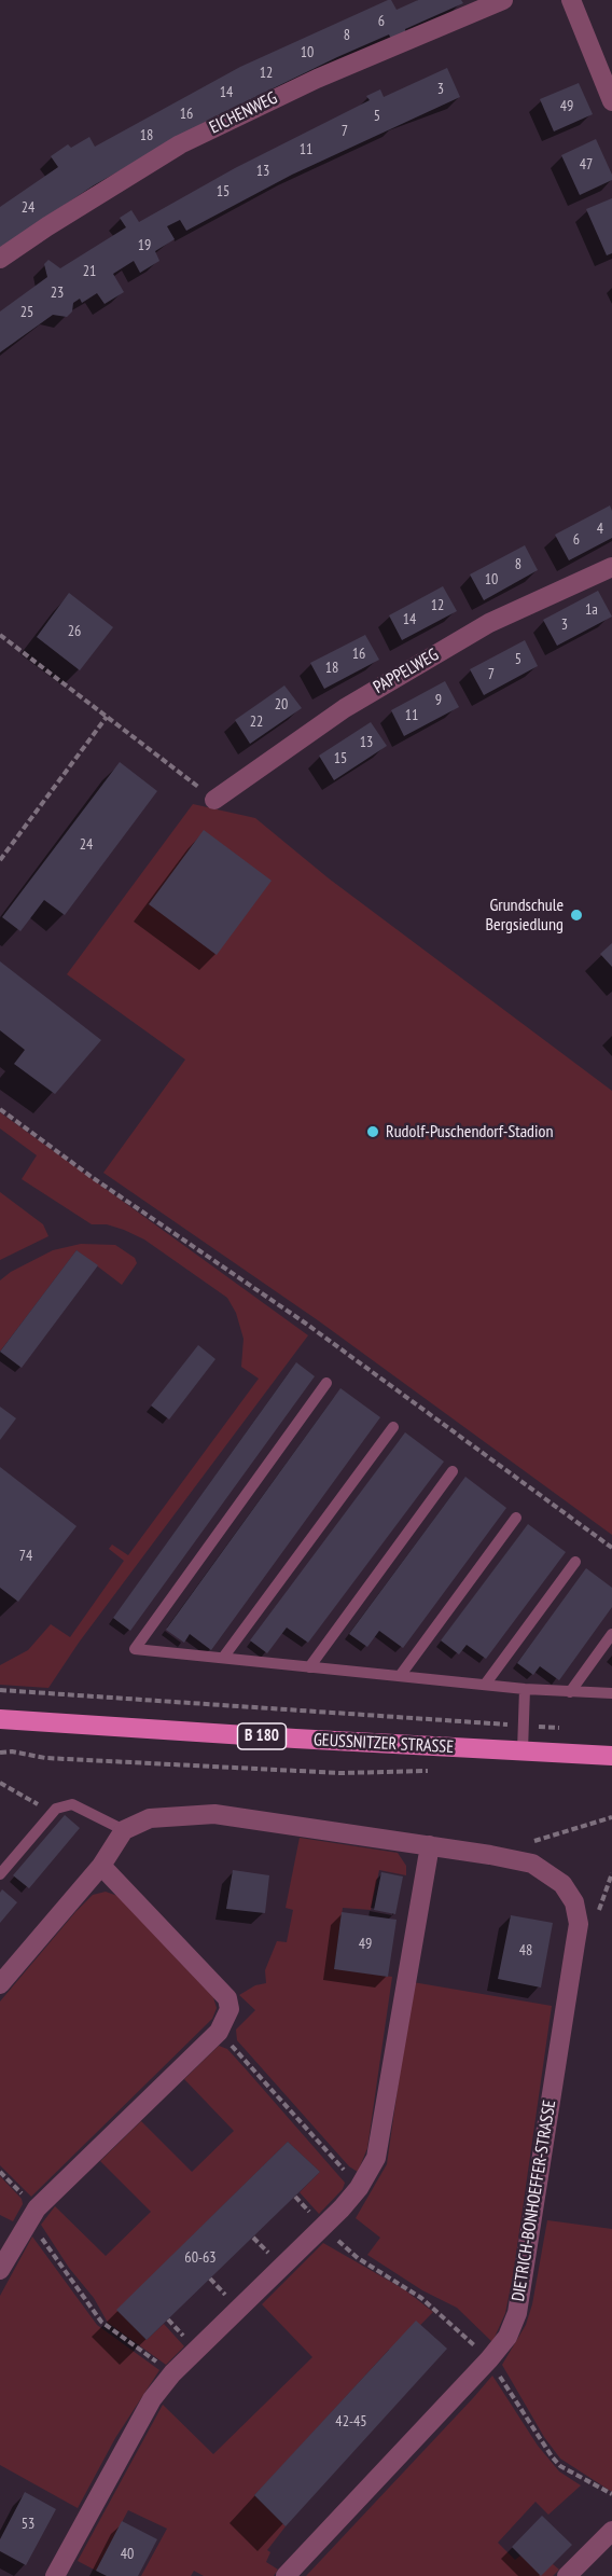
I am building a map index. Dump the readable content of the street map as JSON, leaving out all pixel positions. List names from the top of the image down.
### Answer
{
  "streets": {
    "main road": ["B 180", "GEUSSNITZER STRASSE"],
    "street": ["EICHENWEG", "PAPPELWEG", "DIETRICH-BONHOEFFER-STRASSE"]
  },
  "places": ["Grundschule Bergsiedlung", "Rudolf-Puschendorf-Stadion"],
  "house_numbers": [
    "6",
    "8",
    "10",
    "12",
    "3",
    "14",
    "49",
    "16",
    "5",
    "7",
    "18",
    "11",
    "47",
    "13",
    "15",
    "24",
    "19",
    "21",
    "23",
    "25",
    "4",
    "6",
    "8",
    "10",
    "12",
    "1a",
    "14",
    "3",
    "26",
    "16",
    "5",
    "18",
    "7",
    "9",
    "20",
    "11",
    "22",
    "13",
    "15",
    "24",
    "74",
    "49",
    "48",
    "60-63",
    "42-45",
    "53",
    "40"
  ]
}
